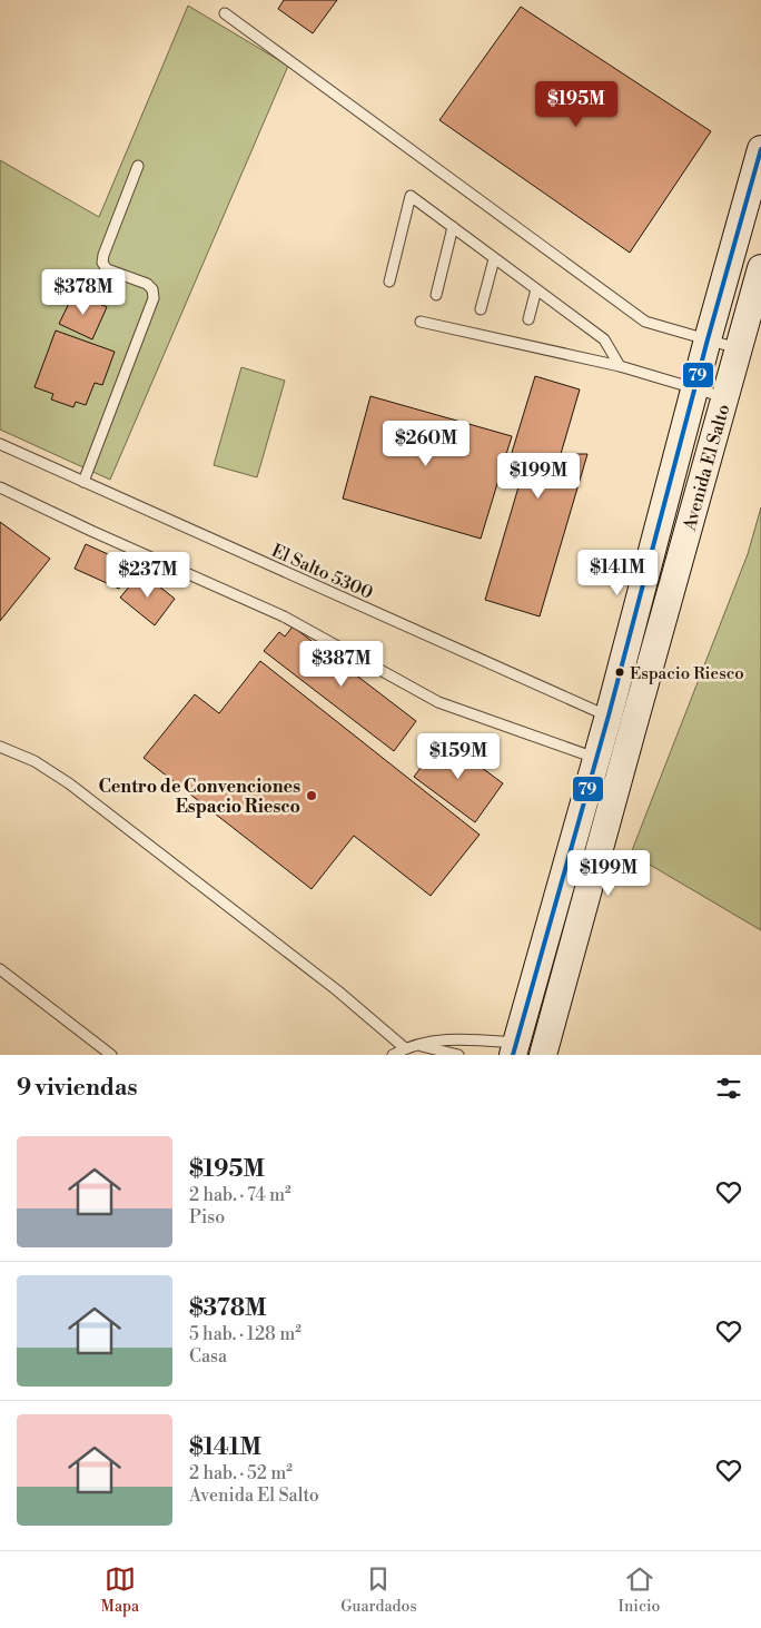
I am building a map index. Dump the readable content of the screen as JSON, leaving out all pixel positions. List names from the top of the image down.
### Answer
{
  "streets": {
    "main road": ["Avenida El Salto"],
    "lane": ["El Salto 5300"]
  },
  "crossings": [
    ["Avenida El Salto", "El Salto 5300"]
  ],
  "places": ["Espacio Riesco", "Centro de Convenciones Espacio Riesco"],
  "lines": ["transit line 79"],
  "page": {
    "price": [
      "$195M",
      "$378M",
      "$260M",
      "$199M",
      "$141M",
      "$237M",
      "$387M",
      "$159M",
      "$199M"
    ],
    "heading": "9 viviendas",
    "list": [
      {
        "name": "$195M",
        "note": "2 hab. · 74 m² · Piso"
      },
      {
        "name": "$378M",
        "note": "5 hab. · 128 m² · Casa"
      },
      {
        "name": "$141M",
        "note": "2 hab. · 52 m² · Avenida El Salto"
      }
    ],
    "tabs": ["Mapa", "Guardados", "Inicio"]
  }
}
